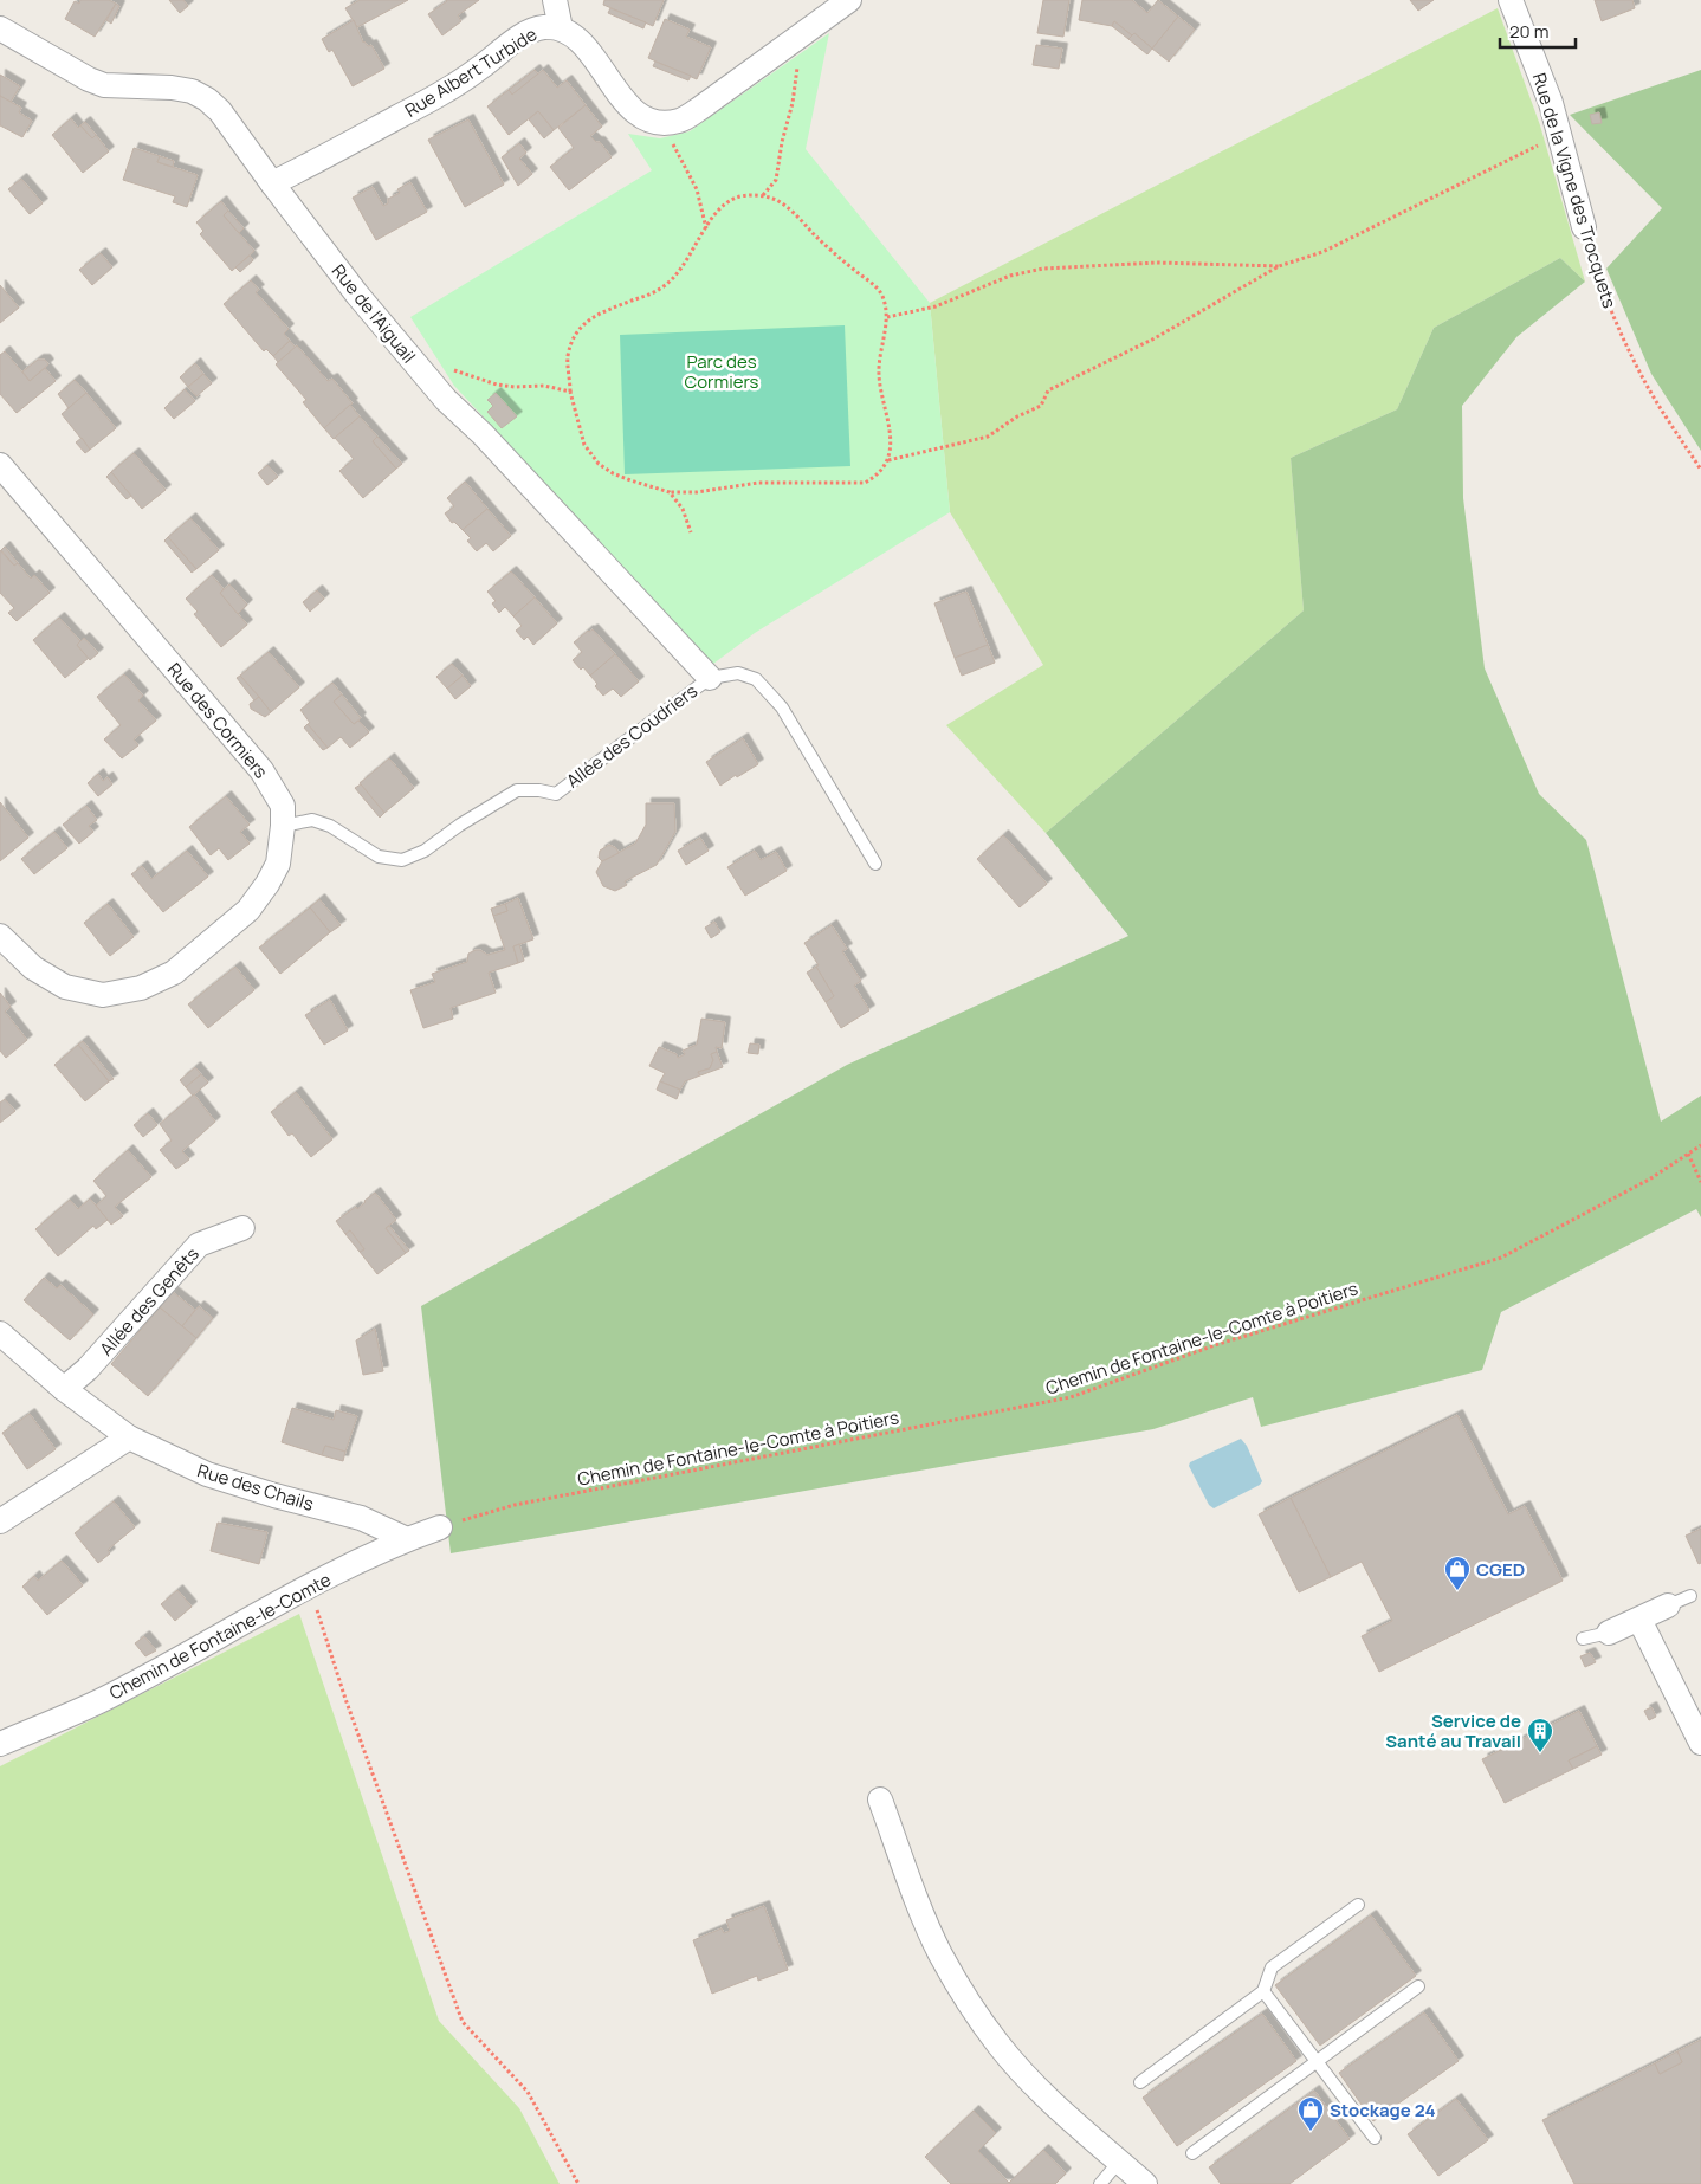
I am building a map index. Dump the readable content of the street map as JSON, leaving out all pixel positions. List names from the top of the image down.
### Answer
{
  "streets": {
    "street": [
      "Rue Albert Turbide",
      "Rue de la Vigne des Trocquets",
      "Rue de l’Aiguail",
      "Rue des Cormiers",
      "Allée des Genêts",
      "Rue des Chails",
      "Chemin de Fontaine-le-Comte"
    ],
    "lane": ["Allée des Coudriers"],
    "path": ["Chemin de Fontaine-le-Comte à Poitiers"]
  },
  "crossings": [
    ["Rue Albert Turbide", "Rue de l’Aiguail"],
    ["Rue de l’Aiguail", "Allée des Coudriers"],
    ["Rue des Cormiers", "Allée des Coudriers"],
    ["Allée des Genêts", "Rue des Chails"],
    ["Chemin de Fontaine-le-Comte à Poitiers", "Chemin de Fontaine-le-Comte"],
    ["Rue des Chails", "Chemin de Fontaine-le-Comte"]
  ],
  "parks": ["Parc des Cormiers"],
  "places": {
    "shop": ["CGED", "Stockage 24"],
    "building": ["Service de Santé au Travail"]
  },
  "scale_bar": "20 m"
}
